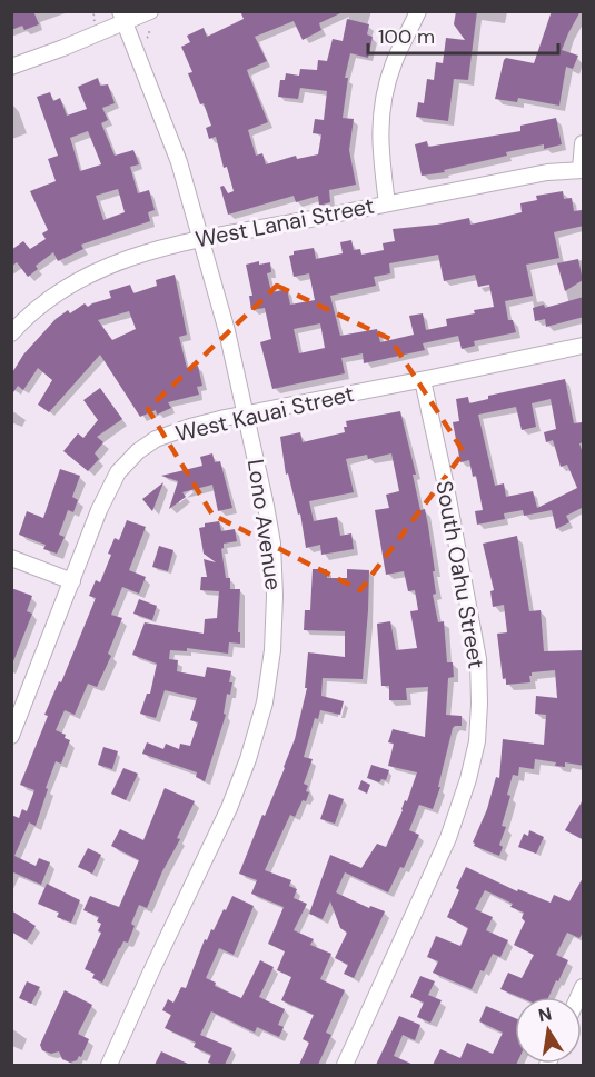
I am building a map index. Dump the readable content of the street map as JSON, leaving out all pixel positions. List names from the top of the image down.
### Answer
{
  "streets": {
    "street": [
      "West Lanai Street",
      "West Kauai Street",
      "Lono Avenue",
      "South Oahu Street"
    ]
  },
  "crossings": [
    ["West Lanai Street", "Lono Avenue"],
    ["West Kauai Street", "Lono Avenue"],
    ["West Kauai Street", "South Oahu Street"]
  ],
  "scale_bar": "100 m",
  "north": "top"
}
